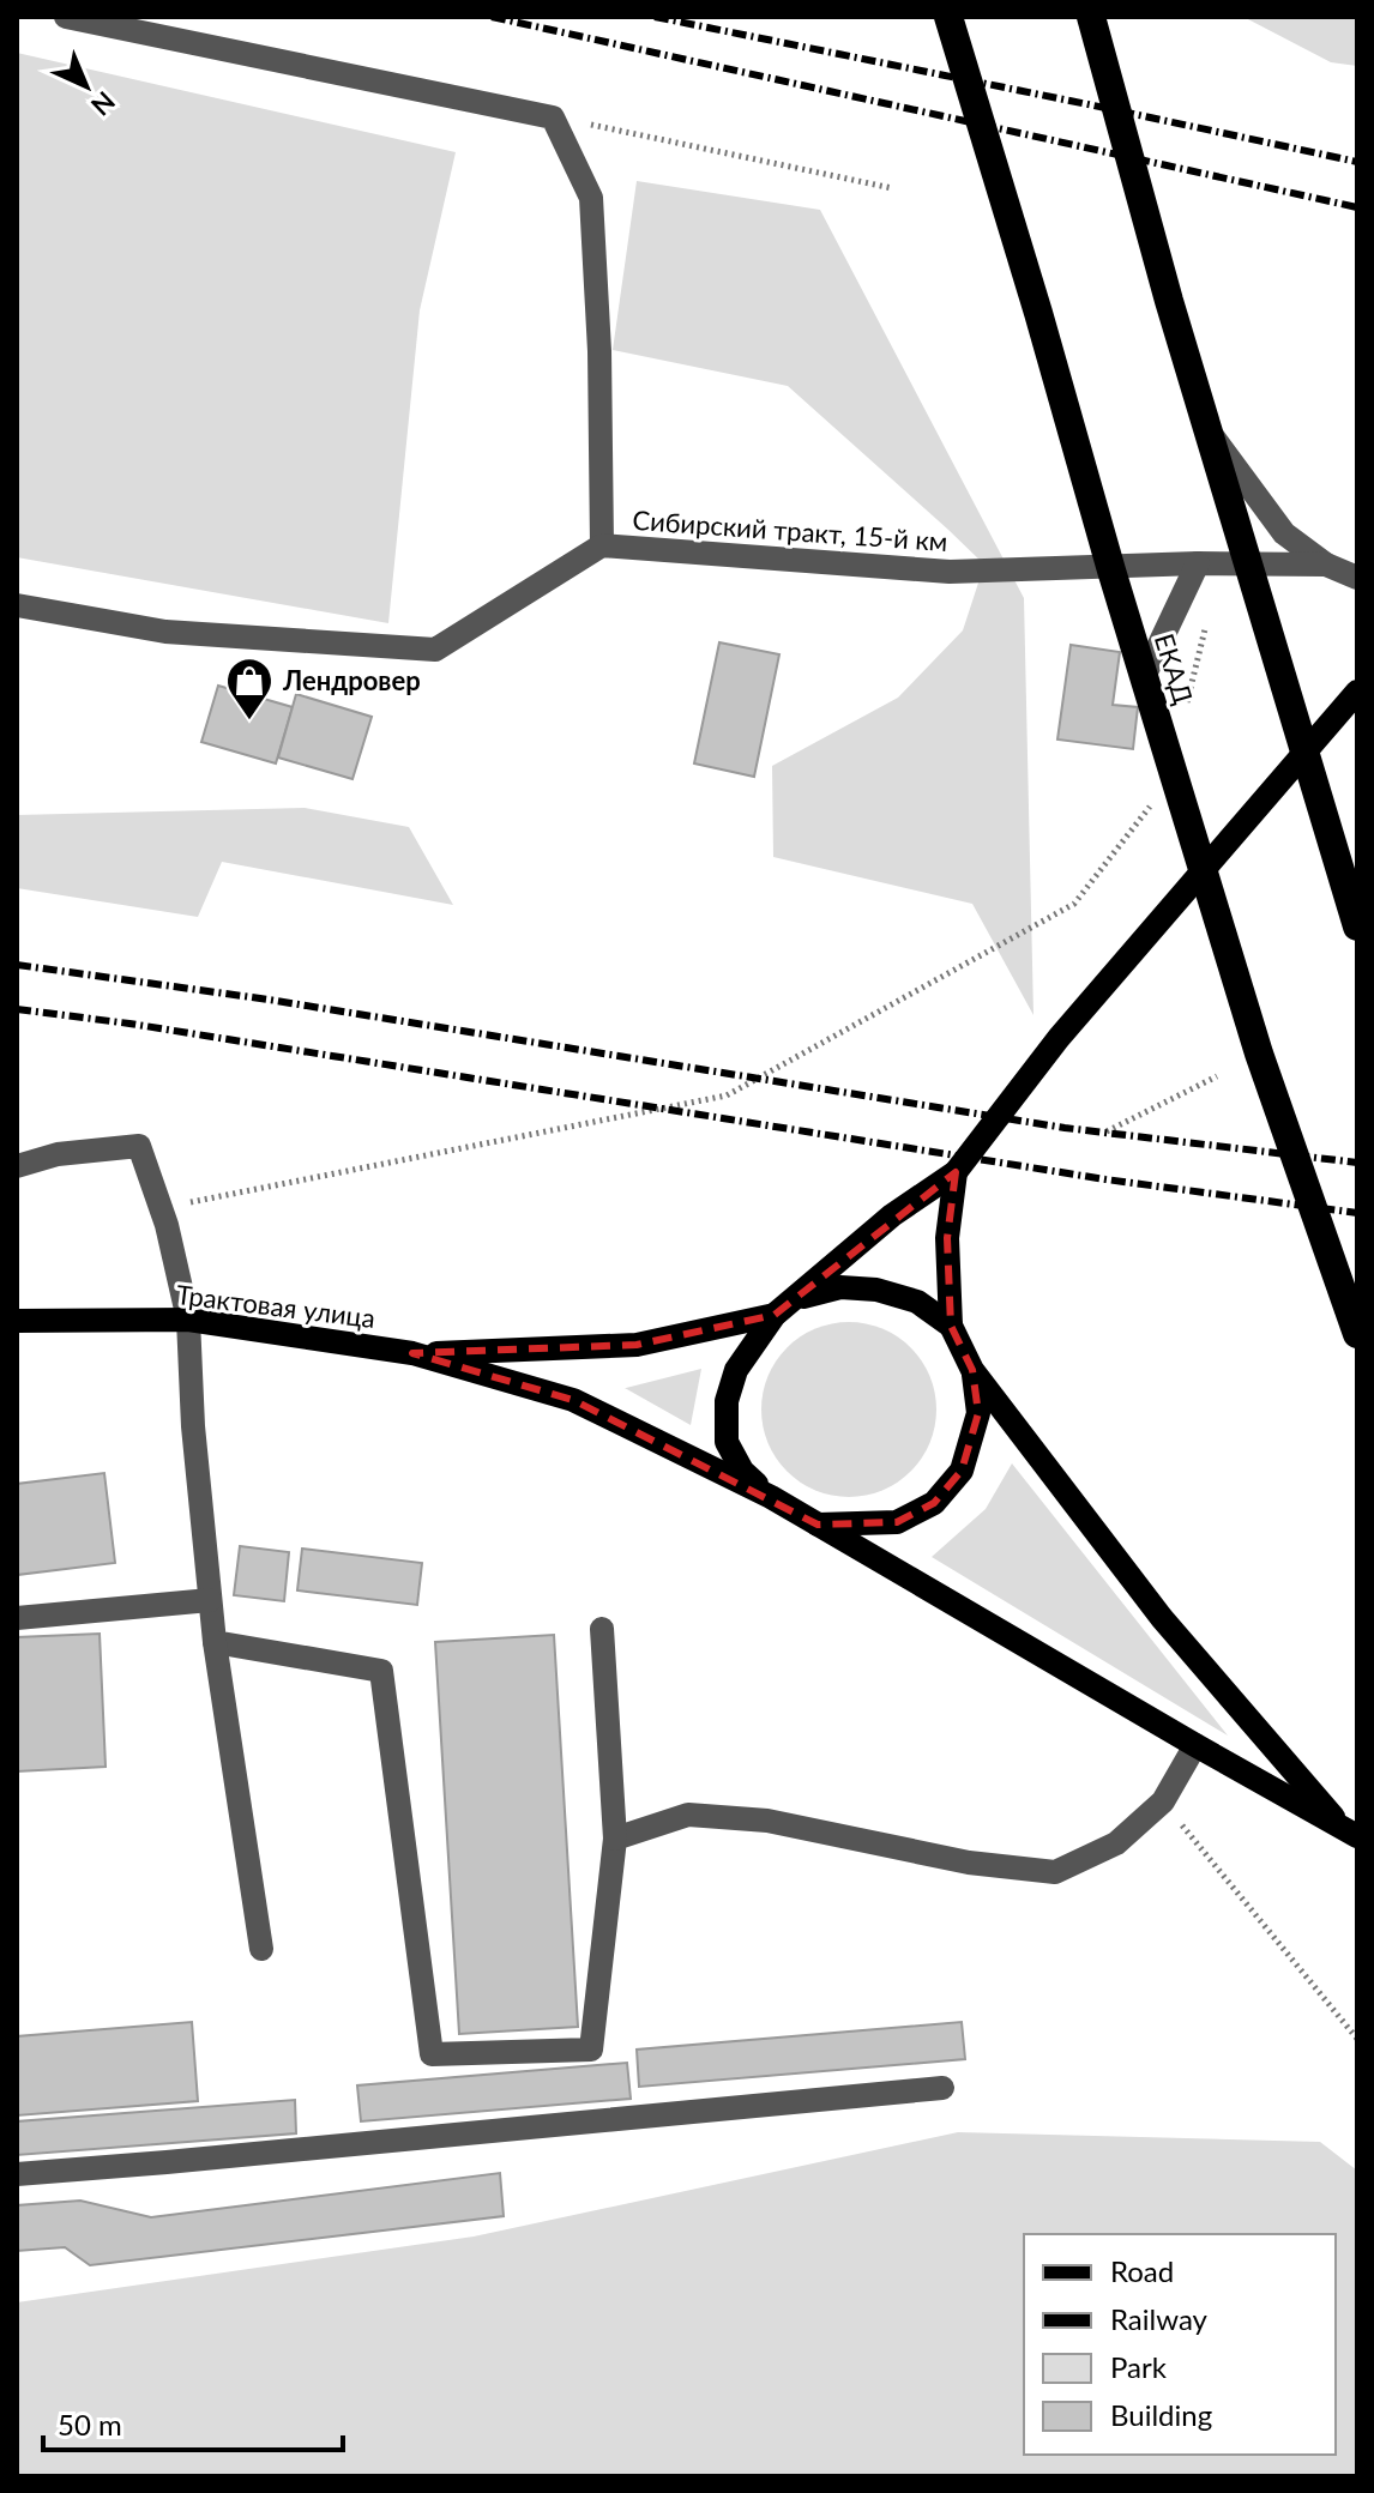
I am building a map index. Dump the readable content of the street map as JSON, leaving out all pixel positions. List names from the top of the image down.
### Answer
{
  "streets": {
    "highway": ["ЕКАД"],
    "main road": ["Трактовая улица"],
    "street": ["Сибирский тракт, 15-й км"]
  },
  "places": {
    "shop": ["Лендровер"]
  },
  "legend": [
    "Road",
    "Railway",
    "Park",
    "Building"
  ],
  "scale_bar": "50 m",
  "north": "bottom right"
}
